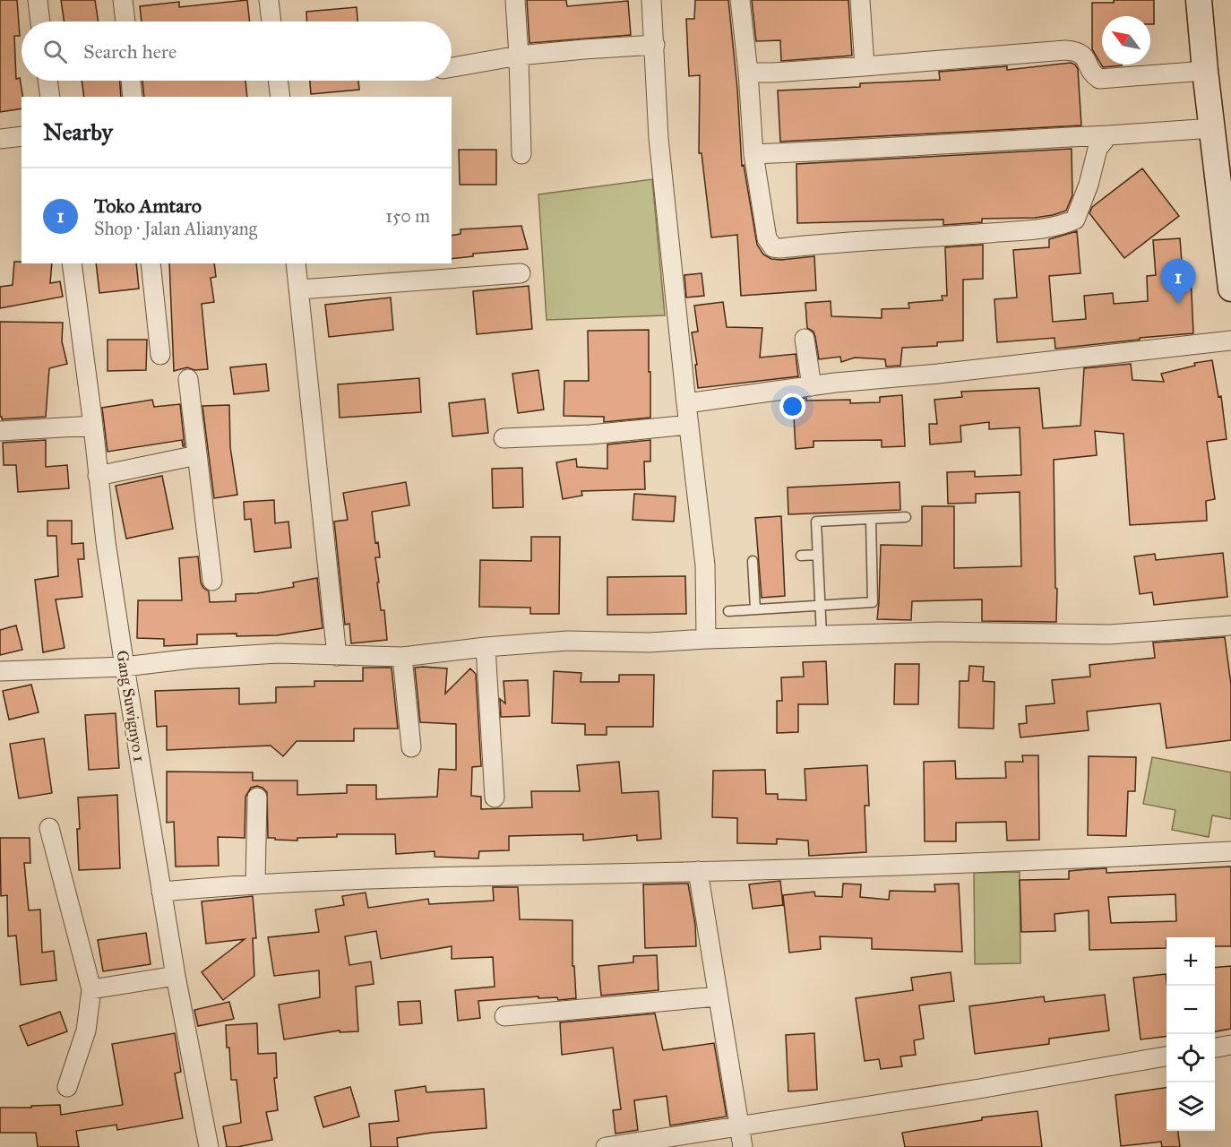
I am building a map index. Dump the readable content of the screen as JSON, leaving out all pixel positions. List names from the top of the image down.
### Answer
{
  "streets": {
    "street": ["Gang Suwignyo 1"]
  },
  "north": "top left",
  "page": {
    "search": "Search here",
    "heading": "Nearby",
    "list": [
      {
        "mark": "1",
        "name": "Toko Amtaro",
        "note": "Shop · Jalan Alianyang",
        "value": "150 m"
      }
    ],
    "pins": "1",
    "map_buttons": ["+", "−"]
  }
}
